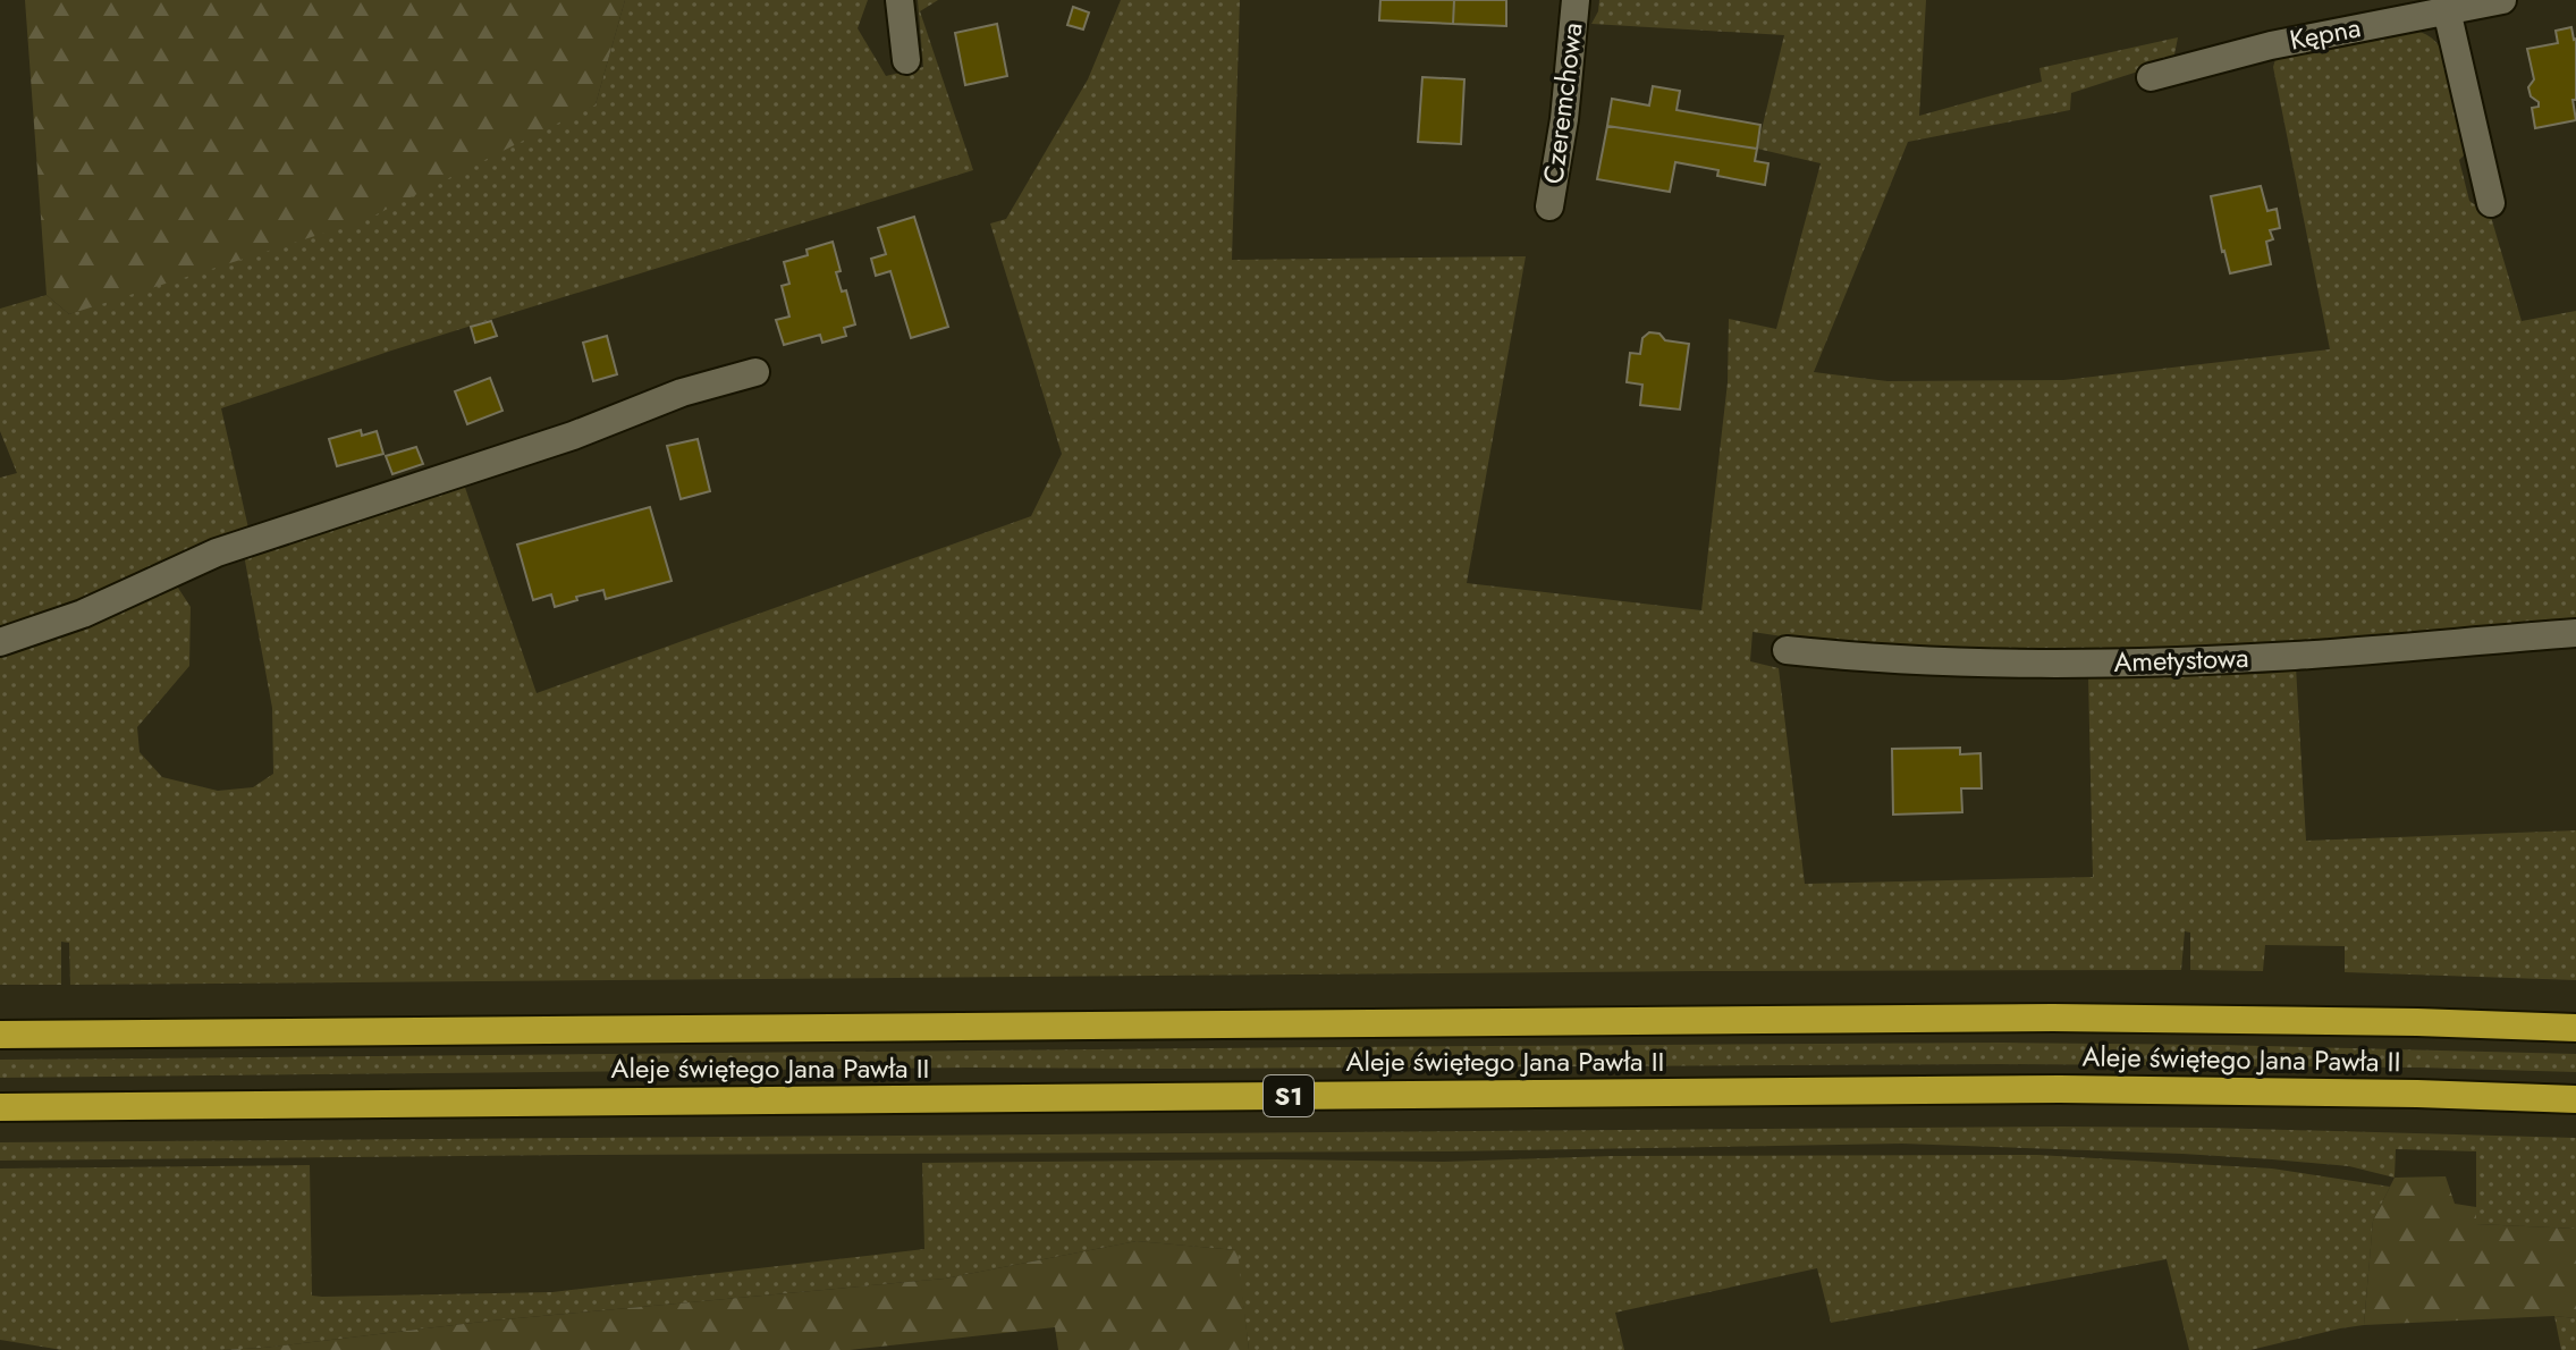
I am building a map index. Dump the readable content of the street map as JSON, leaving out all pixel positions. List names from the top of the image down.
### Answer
{
  "streets": {
    "highway": ["Aleje świętego Jana Pawła II", "S1"],
    "street": ["Kępna", "Czeremchowa", "Ametystowa"]
  }
}
